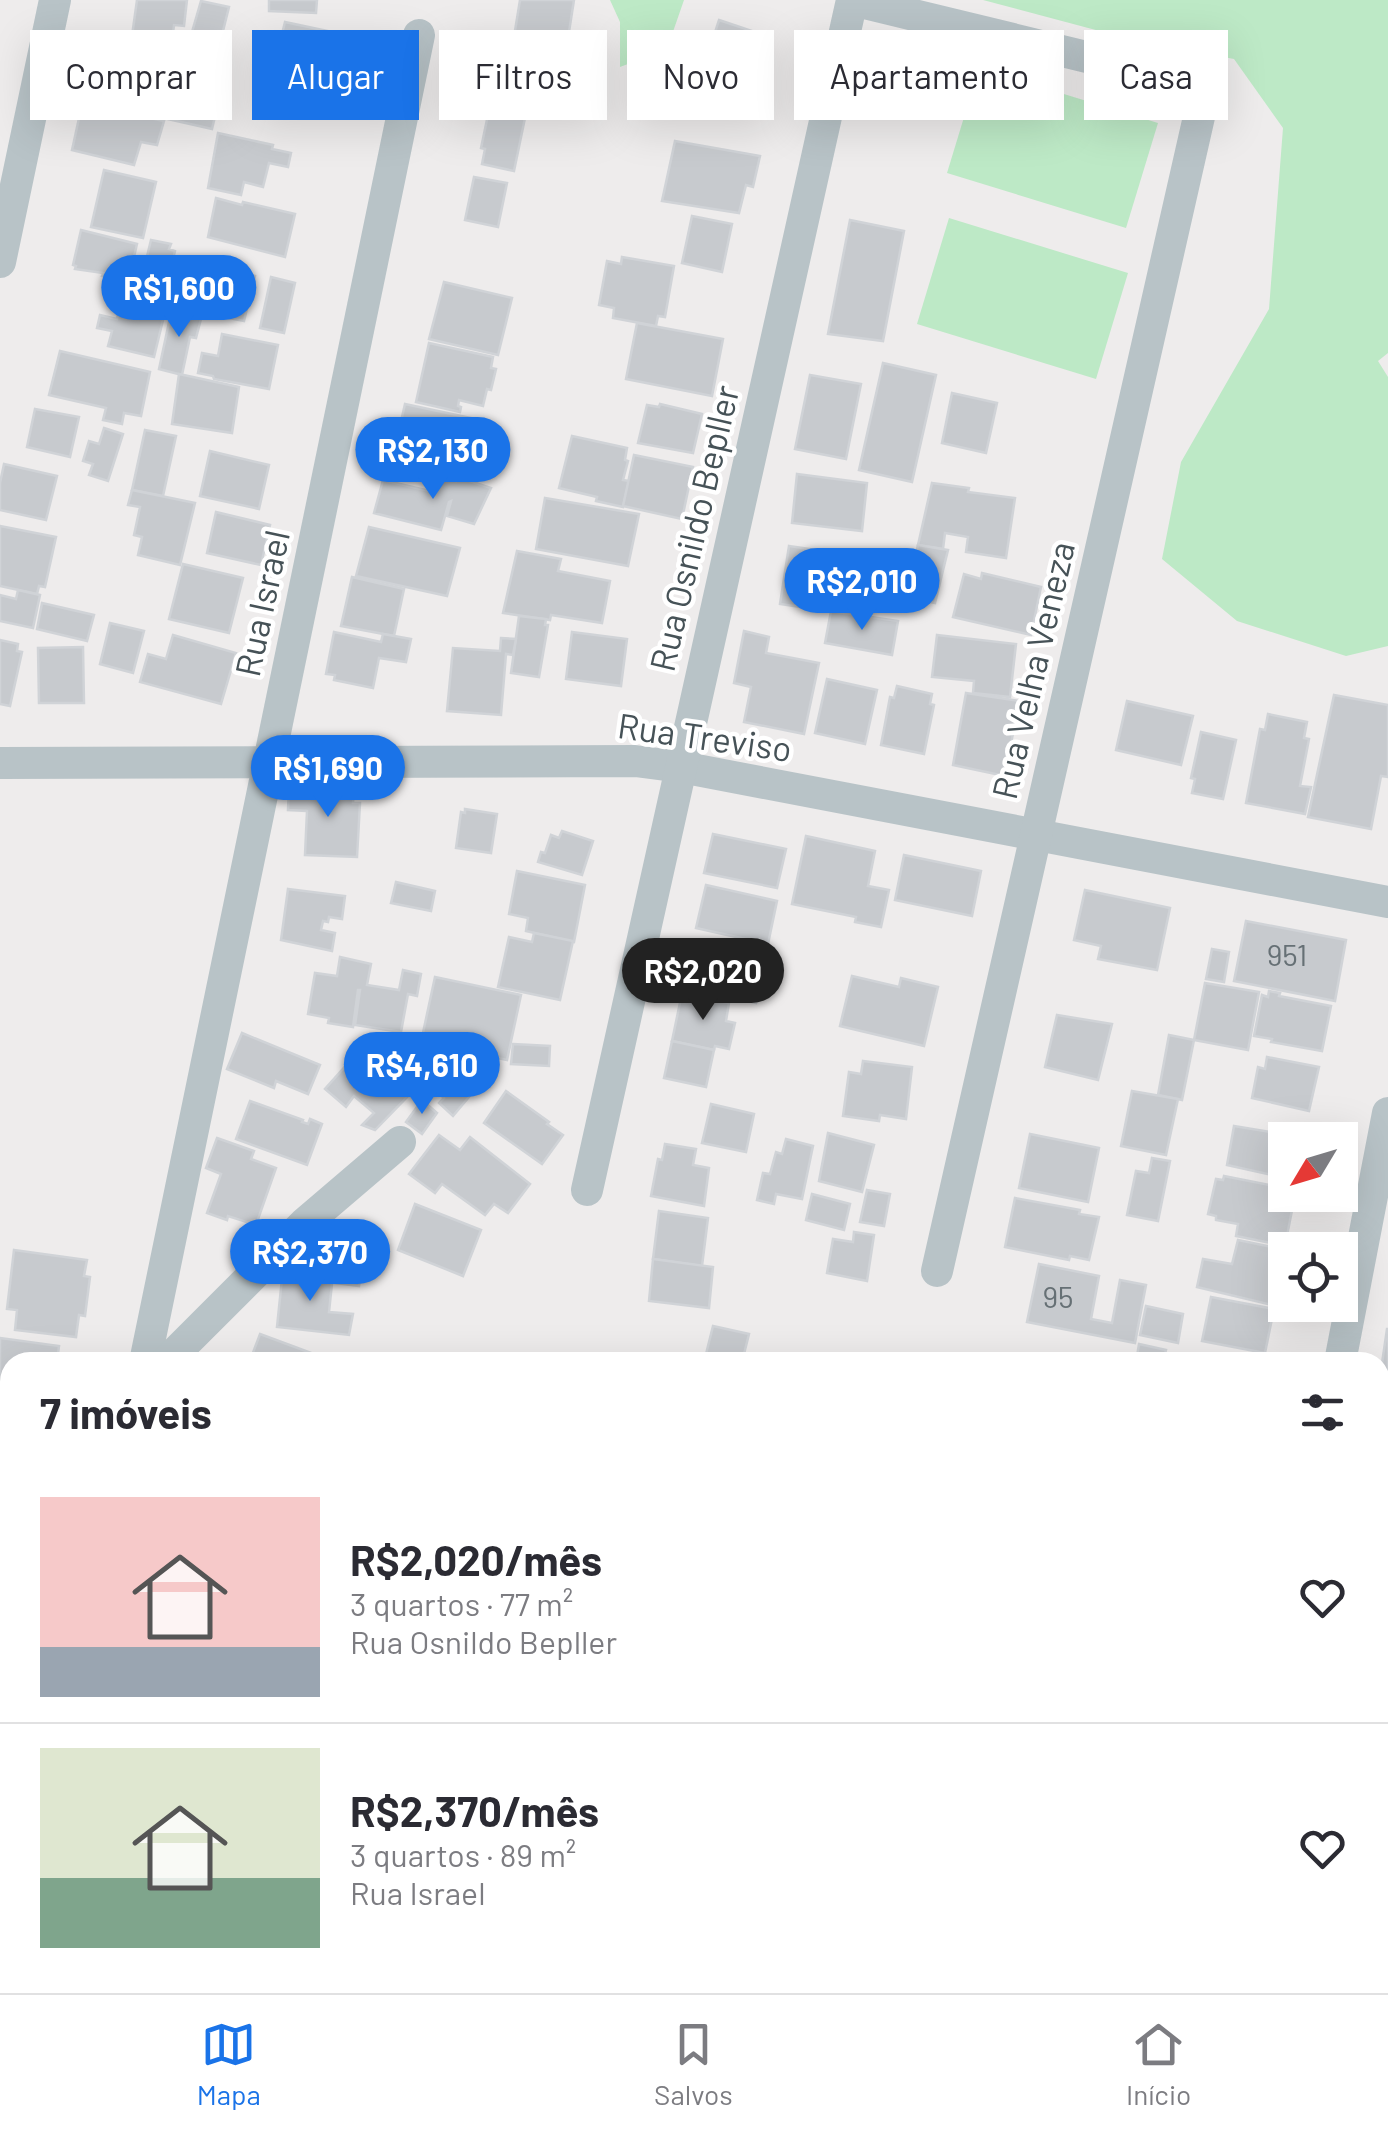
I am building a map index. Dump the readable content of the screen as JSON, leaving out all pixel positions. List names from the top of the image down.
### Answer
{
  "streets": {
    "street": [
      "Rua Osnildo Bepller",
      "Rua Israel",
      "Rua Velha Veneza",
      "Rua Treviso"
    ]
  },
  "crossings": [
    ["Rua Osnildo Bepller", "Rua Velha Veneza"],
    ["Rua Osnildo Bepller", "Rua Treviso"],
    ["Rua Israel", "Rua Treviso"],
    ["Rua Velha Veneza", "Rua Treviso"]
  ],
  "house_numbers": ["951", "95"],
  "north": "bottom left",
  "page": {
    "chip": [
      "Comprar",
      "Alugar",
      "Filtros",
      "Novo",
      "Apartamento",
      "Casa"
    ],
    "price": [
      "R$1,600",
      "R$2,130",
      "R$2,010",
      "R$1,690",
      "R$2,020",
      "R$4,610",
      "R$2,370"
    ],
    "heading": "7 imóveis",
    "list": [
      {
        "name": "R$2,020/mês",
        "note": "3 quartos · 77 m² · Rua Osnildo Bepller"
      },
      {
        "name": "R$2,370/mês",
        "note": "3 quartos · 89 m² · Rua Israel"
      }
    ],
    "tabs": ["Mapa", "Salvos", "Início"]
  }
}
